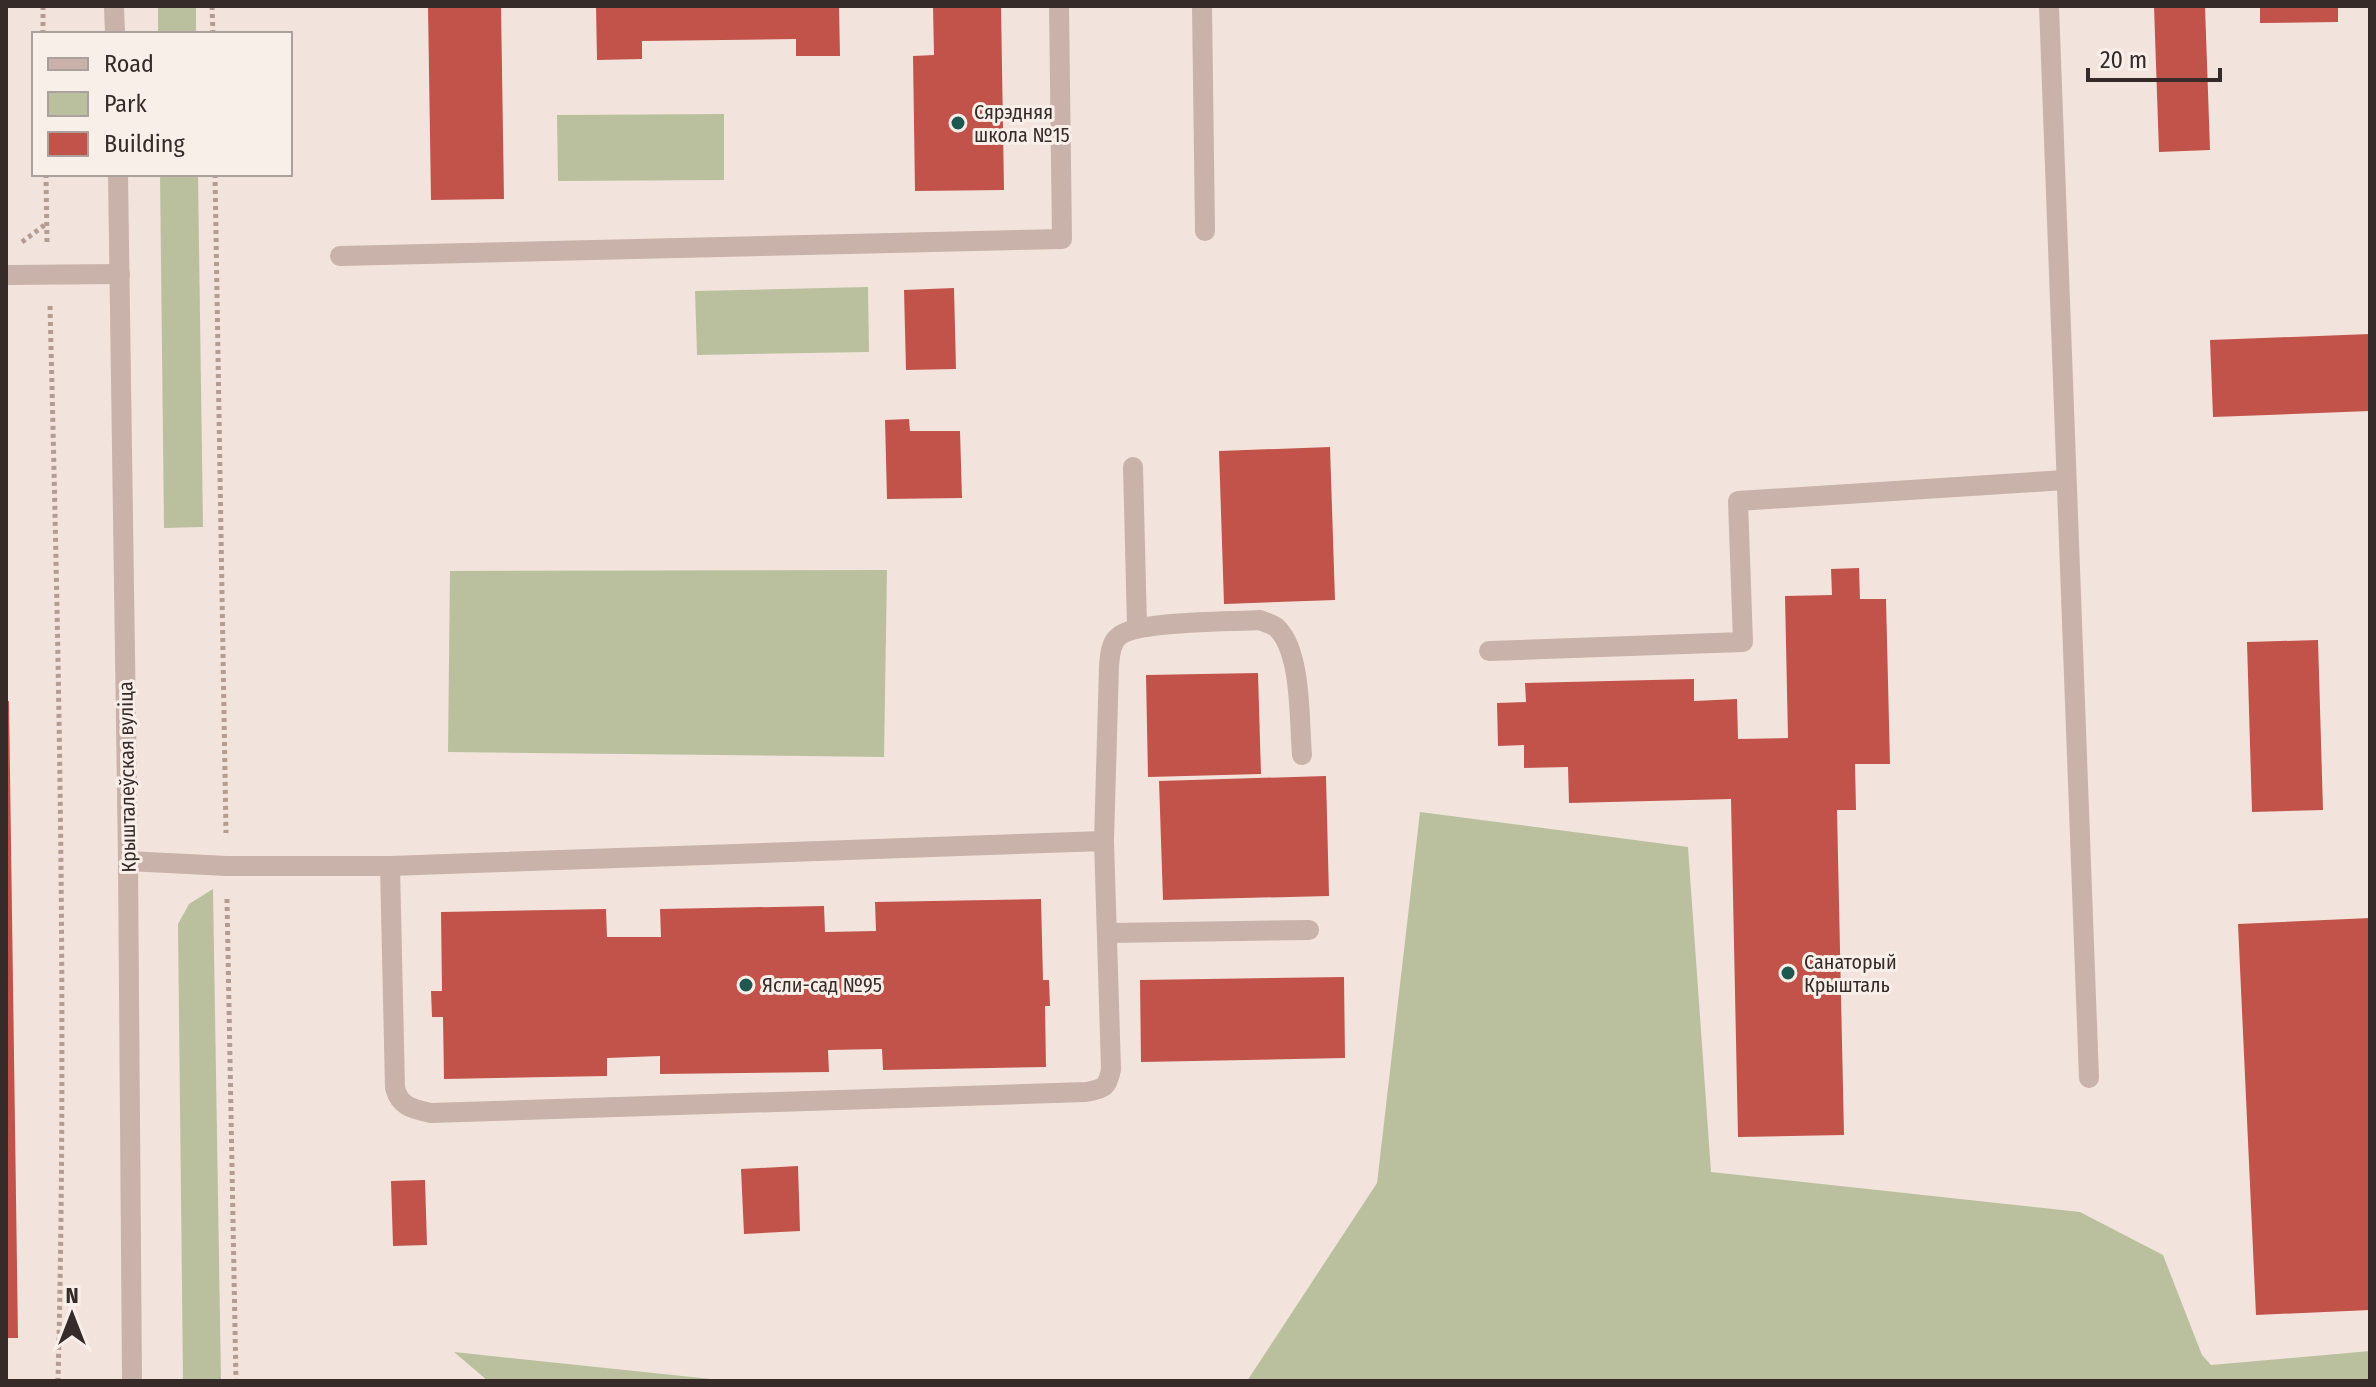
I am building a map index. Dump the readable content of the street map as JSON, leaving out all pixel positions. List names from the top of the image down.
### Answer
{
  "streets": {
    "street": ["Крышталеўская вуліца"]
  },
  "places": ["Сярэдняя школа №15", "Санаторый Крышталь", "Ясли-сад №95"],
  "legend": ["Road", "Park", "Building"],
  "scale_bar": "20 m",
  "north": "top"
}
